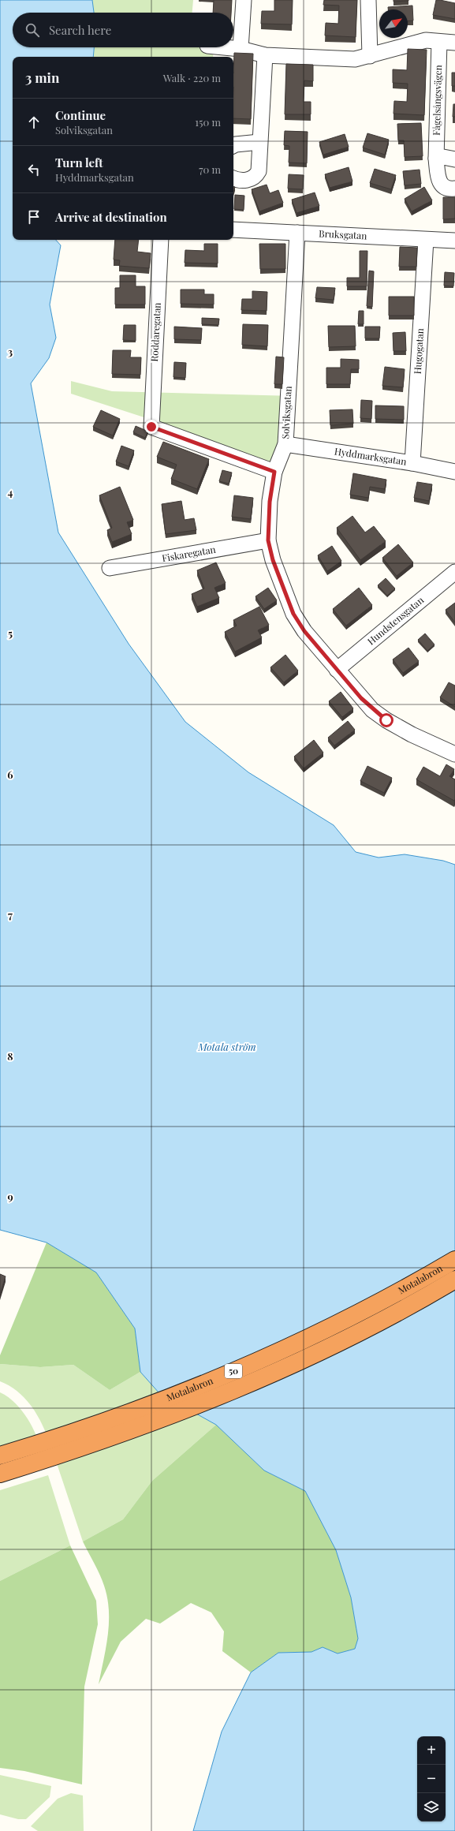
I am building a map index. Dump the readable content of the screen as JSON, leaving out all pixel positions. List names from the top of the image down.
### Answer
{
  "streets": {
    "highway": ["Motalabron", "50"],
    "street": [
      "Fågelsångsvägen",
      "Bruksgatan",
      "Roddaregatan",
      "Hugogatan",
      "Solviksgatan",
      "Hyddmarksgatan",
      "Fiskaregatan",
      "Hundstensgatan"
    ]
  },
  "crossings": [
    ["Bruksgatan", "Hugogatan"],
    ["Bruksgatan", "Solviksgatan"],
    ["Roddaregatan", "Solviksgatan"],
    ["Hugogatan", "Hyddmarksgatan"],
    ["Solviksgatan", "Hyddmarksgatan"],
    ["Solviksgatan", "Fiskaregatan"],
    ["Solviksgatan", "Hundstensgatan"]
  ],
  "water": ["Motala ström"],
  "north": "top right",
  "page": {
    "search": "Search here",
    "heading": ["3 min", "Walk · 220 m"],
    "list": [
      ["Continue", "Solviksgatan", "150 m"],
      ["Turn left", "Hyddmarksgatan", "70 m"],
      "Arrive at destination"
    ],
    "map_buttons": ["+", "−"]
  },
  "grid": {
    "rows": [
      "3",
      "4",
      "5",
      "6",
      "7",
      "8",
      "9"
    ]
  }
}
